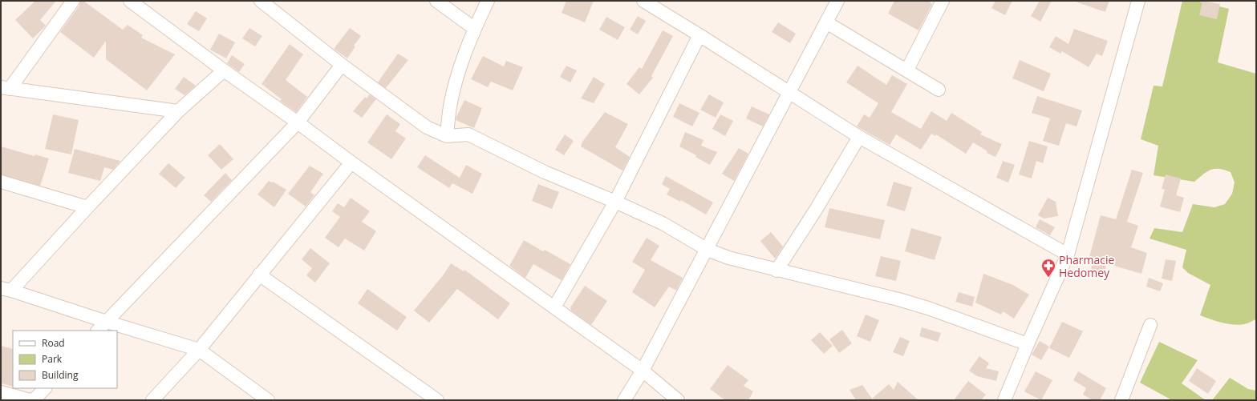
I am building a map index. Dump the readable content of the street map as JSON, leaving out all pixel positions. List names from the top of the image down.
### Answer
{
  "places": {
    "pharmacy": ["Pharmacie Hedomey"]
  },
  "legend": ["Road", "Park", "Building"]
}
